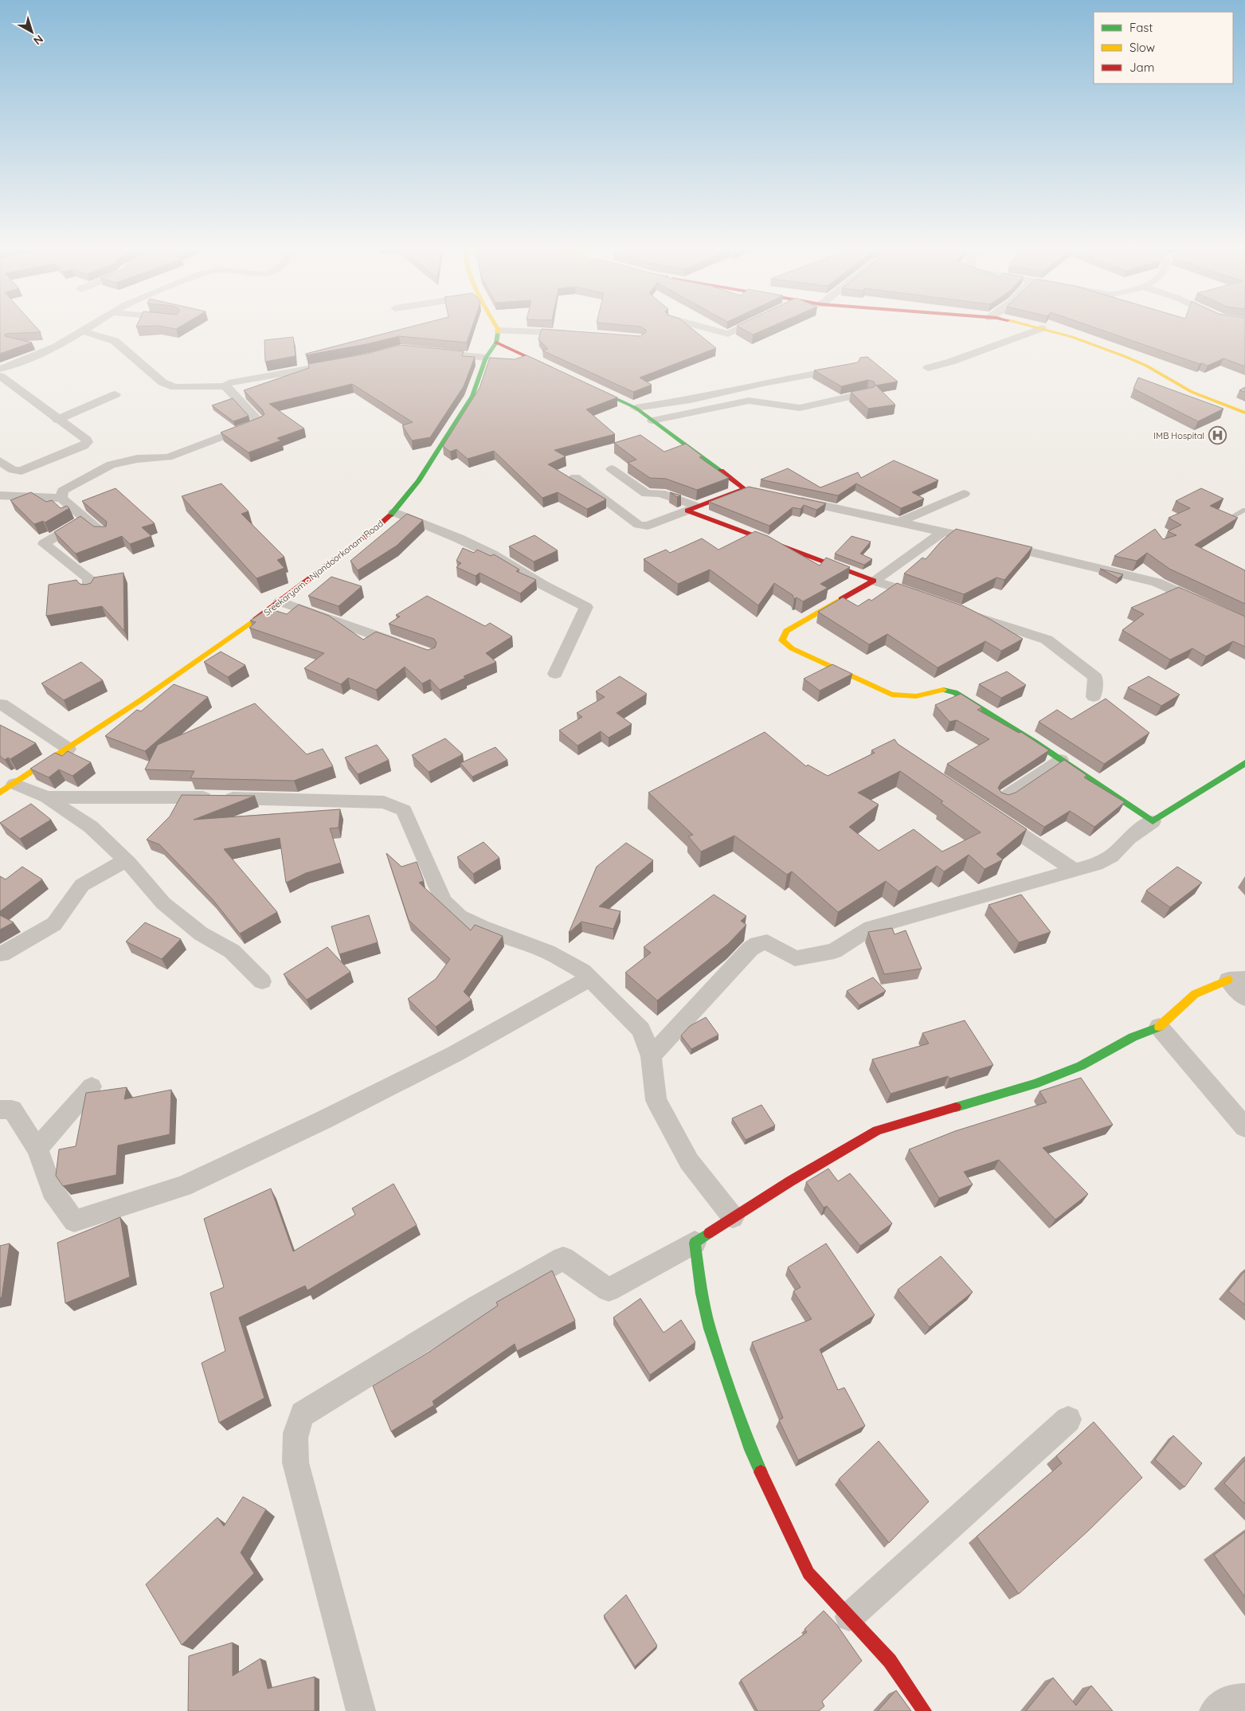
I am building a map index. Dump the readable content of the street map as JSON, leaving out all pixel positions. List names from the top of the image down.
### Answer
{
  "streets": {
    "main road": ["Sreekaryam - Njandoorkonam Road"]
  },
  "places": {
    "hospital": ["IMB Hospital"]
  },
  "legend": ["Fast", "Slow", "Jam"],
  "north": "bottom right"
}
